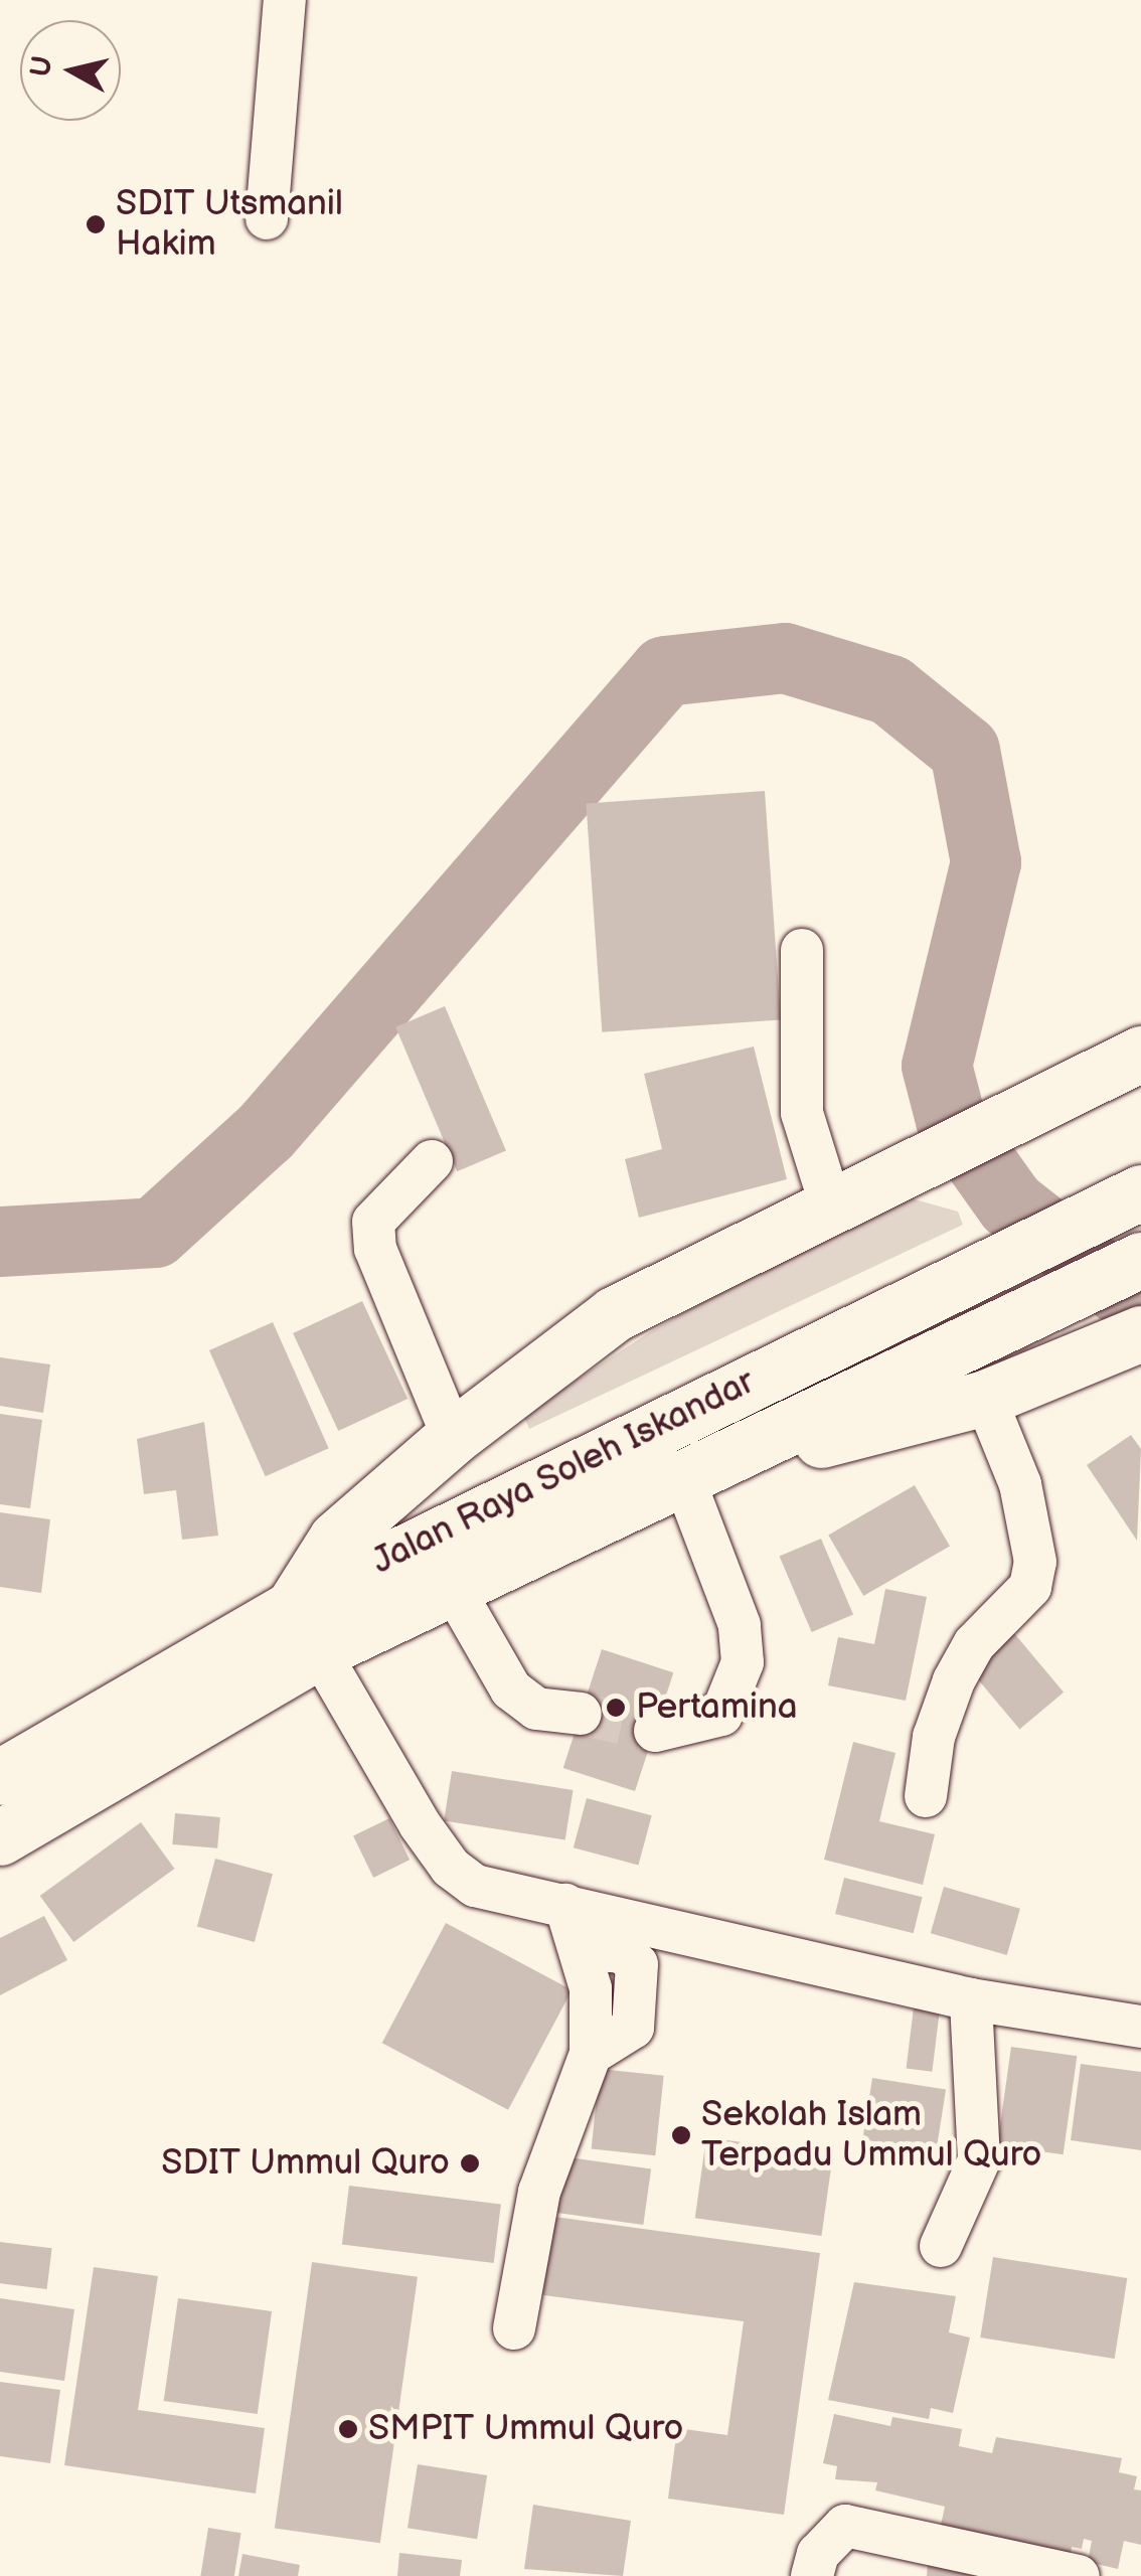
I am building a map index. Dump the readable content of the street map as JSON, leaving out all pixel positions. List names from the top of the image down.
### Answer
{
  "streets": {
    "highway": ["Jalan Raya Soleh Iskandar"]
  },
  "places": [
    "SDIT Utsmanil Hakim",
    "Pertamina",
    "Sekolah Islam Terpadu Ummul Quro",
    "SDIT Ummul Quro",
    "SMPIT Ummul Quro"
  ],
  "north": "left"
}
